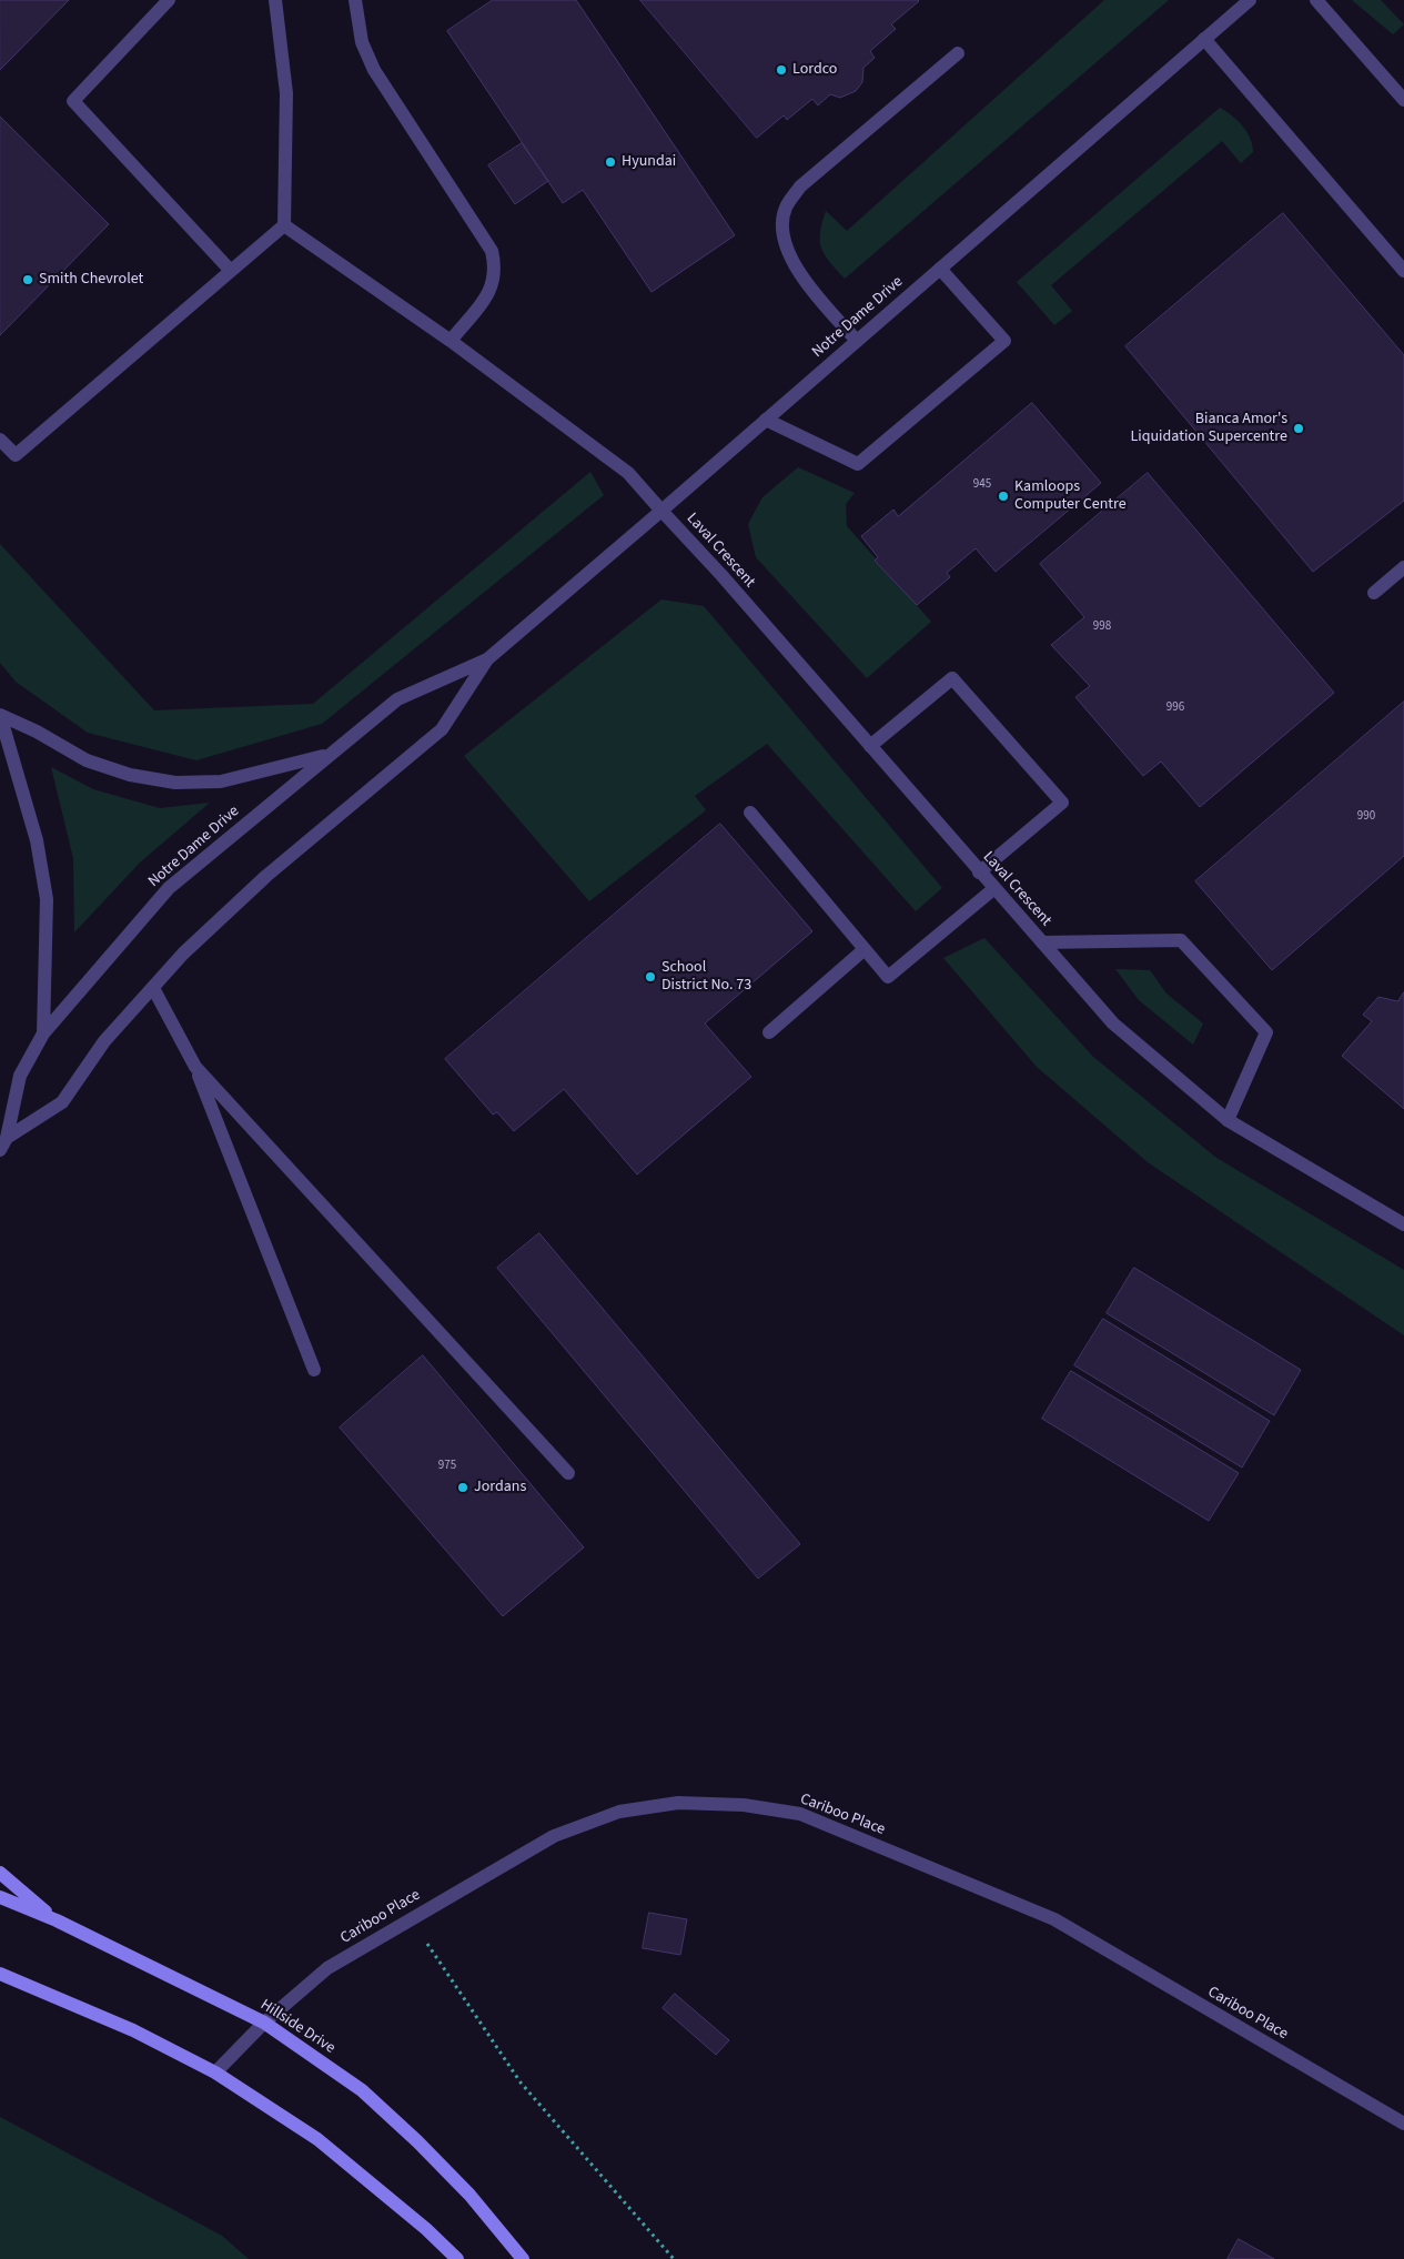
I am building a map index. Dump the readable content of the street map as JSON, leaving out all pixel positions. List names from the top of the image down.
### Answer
{
  "streets": {
    "main road": ["Hillside Drive"],
    "street": ["Notre Dame Drive", "Laval Crescent", "Cariboo Place"]
  },
  "crossings": [
    ["Notre Dame Drive", "Laval Crescent"],
    ["Cariboo Place", "Hillside Drive"]
  ],
  "places": [
    "Lordco",
    "Hyundai",
    "Smith Chevrolet",
    "Bianca Amor's Liquidation Supercentre",
    "Kamloops Computer Centre",
    "School District No. 73",
    "Jordans"
  ],
  "house_numbers": [
    "945",
    "998",
    "996",
    "990",
    "975"
  ]
}
